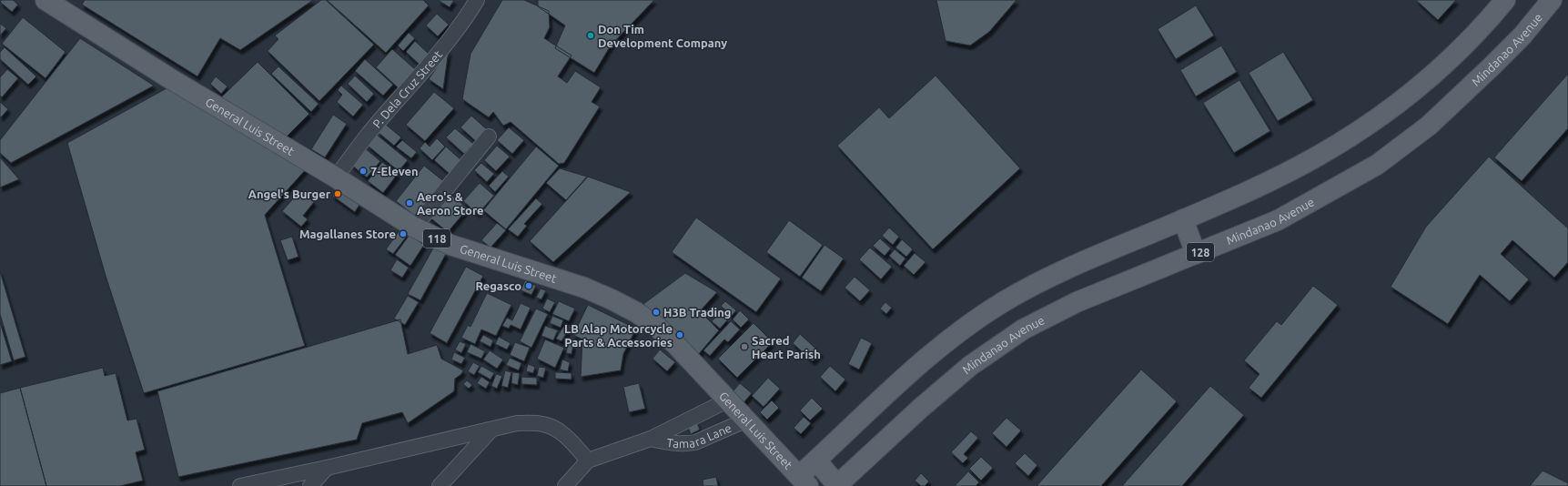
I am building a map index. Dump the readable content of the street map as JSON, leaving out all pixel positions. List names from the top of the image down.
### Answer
{
  "streets": {
    "main road": [
      "Mindanao Avenue",
      "General Luis Street",
      "118",
      "128"
    ],
    "street": ["P. Dela Cruz Street", "Tamara Lane"]
  },
  "crossings": [
    ["P. Dela Cruz Street", "General Luis Street"],
    ["General Luis Street", "Tamara Lane"]
  ],
  "places": [
    "Don Tim Development Company",
    "7-Eleven",
    "Angel's Burger",
    "Aero's & Aeron Store",
    "Magallanes Store",
    "Regasco",
    "H3B Trading",
    "LB Alap Motorcycle Parts & Accessories",
    "Sacred Heart Parish"
  ]
}
